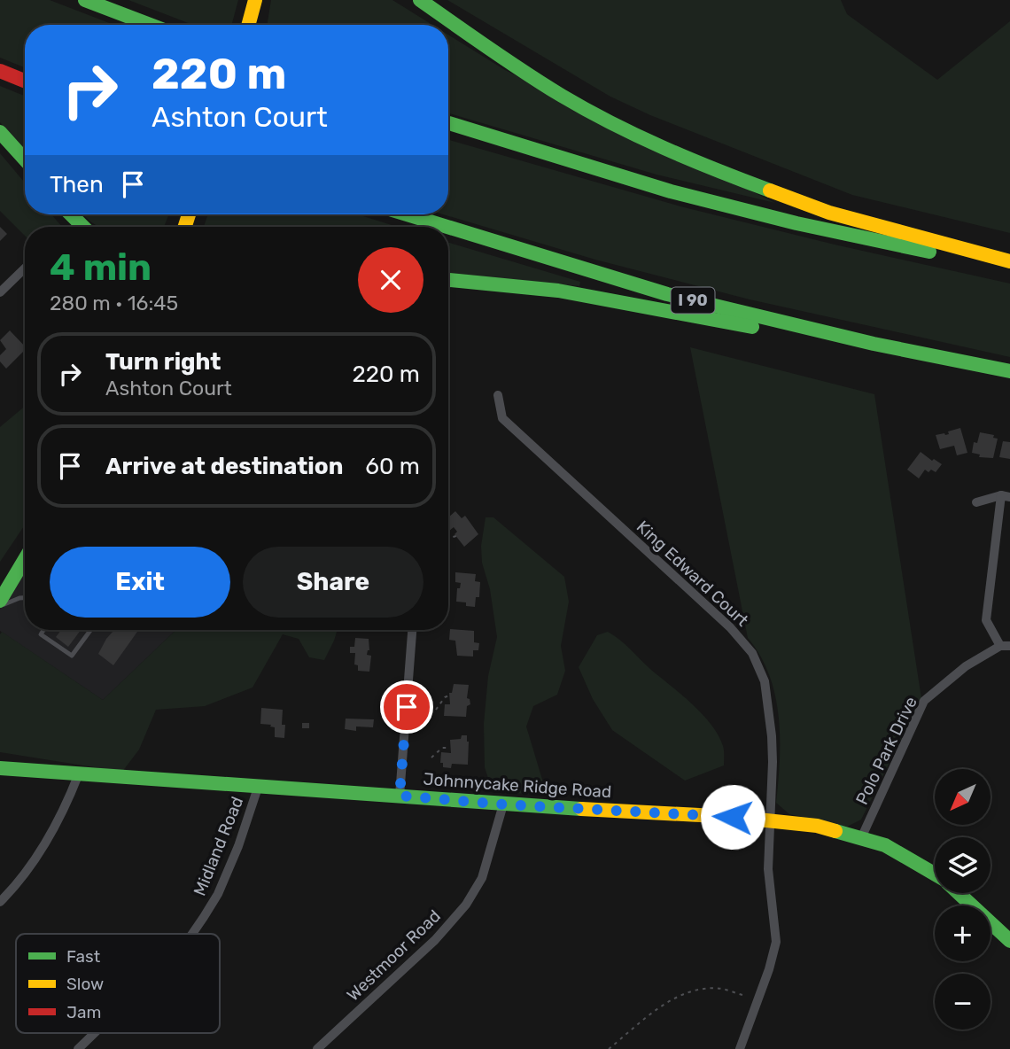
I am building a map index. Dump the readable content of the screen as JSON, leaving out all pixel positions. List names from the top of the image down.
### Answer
{
  "streets": {
    "main road": ["I 90", "Johnnycake Ridge Road"],
    "street": [
      "King Edward Court",
      "Polo Park Drive",
      "Midland Road",
      "Westmoor Road"
    ]
  },
  "crossings": [
    ["King Edward Court", "Johnnycake Ridge Road"],
    ["Polo Park Drive", "Johnnycake Ridge Road"],
    ["Johnnycake Ridge Road", "Midland Road"],
    ["Johnnycake Ridge Road", "Westmoor Road"]
  ],
  "legend": ["Fast", "Slow", "Jam"],
  "north": "bottom left",
  "page": {
    "turn": ["220 m", "Ashton Court"],
    "then": "Then",
    "heading": ["4 min", "280 m · 16:45"],
    "list": [
      {
        "name": "Turn right",
        "note": "Ashton Court",
        "value": "220 m"
      },
      {
        "name": "Arrive at destination",
        "value": "60 m"
      }
    ],
    "buttons": ["Exit", "Share"],
    "map_buttons": ["+", "−"]
  }
}
